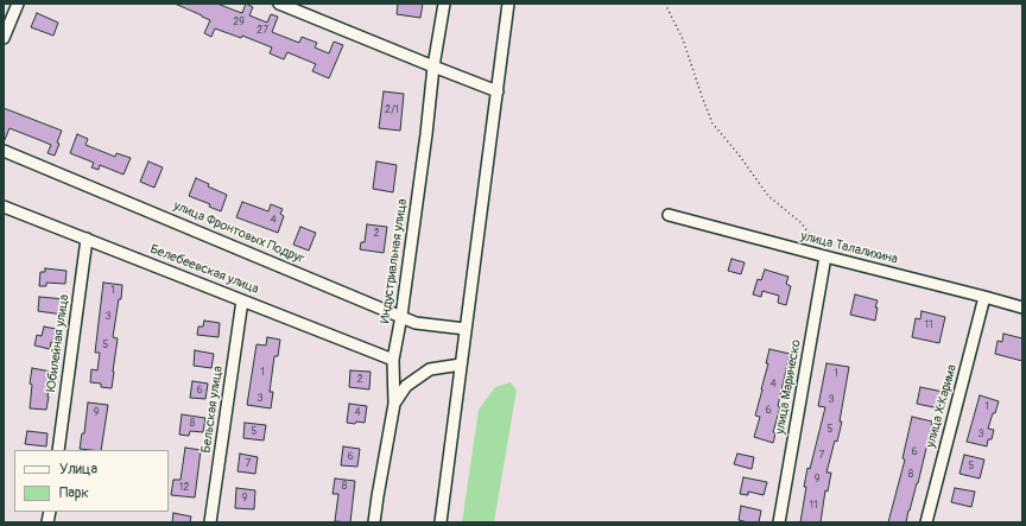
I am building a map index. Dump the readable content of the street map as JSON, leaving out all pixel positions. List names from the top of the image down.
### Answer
{
  "streets": {
    "street": [
      "улица Фронтовых Подруг",
      "улица Талалихина",
      "Индустриальная улица",
      "Белебеевская улица",
      "Юбилейная улица",
      "улица Маринеско",
      "улица Х.Карима",
      "Бельская улица"
    ]
  },
  "crossings": [
    ["улица Фронтовых Подруг", "Индустриальная улица"],
    ["улица Талалихина", "улица Маринеско"],
    ["улица Талалихина", "улица Х.Карима"],
    ["Индустриальная улица", "Белебеевская улица"],
    ["Белебеевская улица", "Юбилейная улица"],
    ["Белебеевская улица", "Бельская улица"]
  ],
  "house_numbers": [
    "29",
    "27",
    "2/1",
    "4",
    "2",
    "1",
    "3",
    "11",
    "5",
    "1",
    "1",
    "2",
    "4",
    "6",
    "3",
    "3",
    "1",
    "6",
    "9",
    "4",
    "8",
    "5",
    "5",
    "3",
    "6",
    "7",
    "6",
    "7",
    "5",
    "8",
    "9",
    "8",
    "12",
    "9",
    "11"
  ],
  "legend": ["Улица", "Парк"]
}
